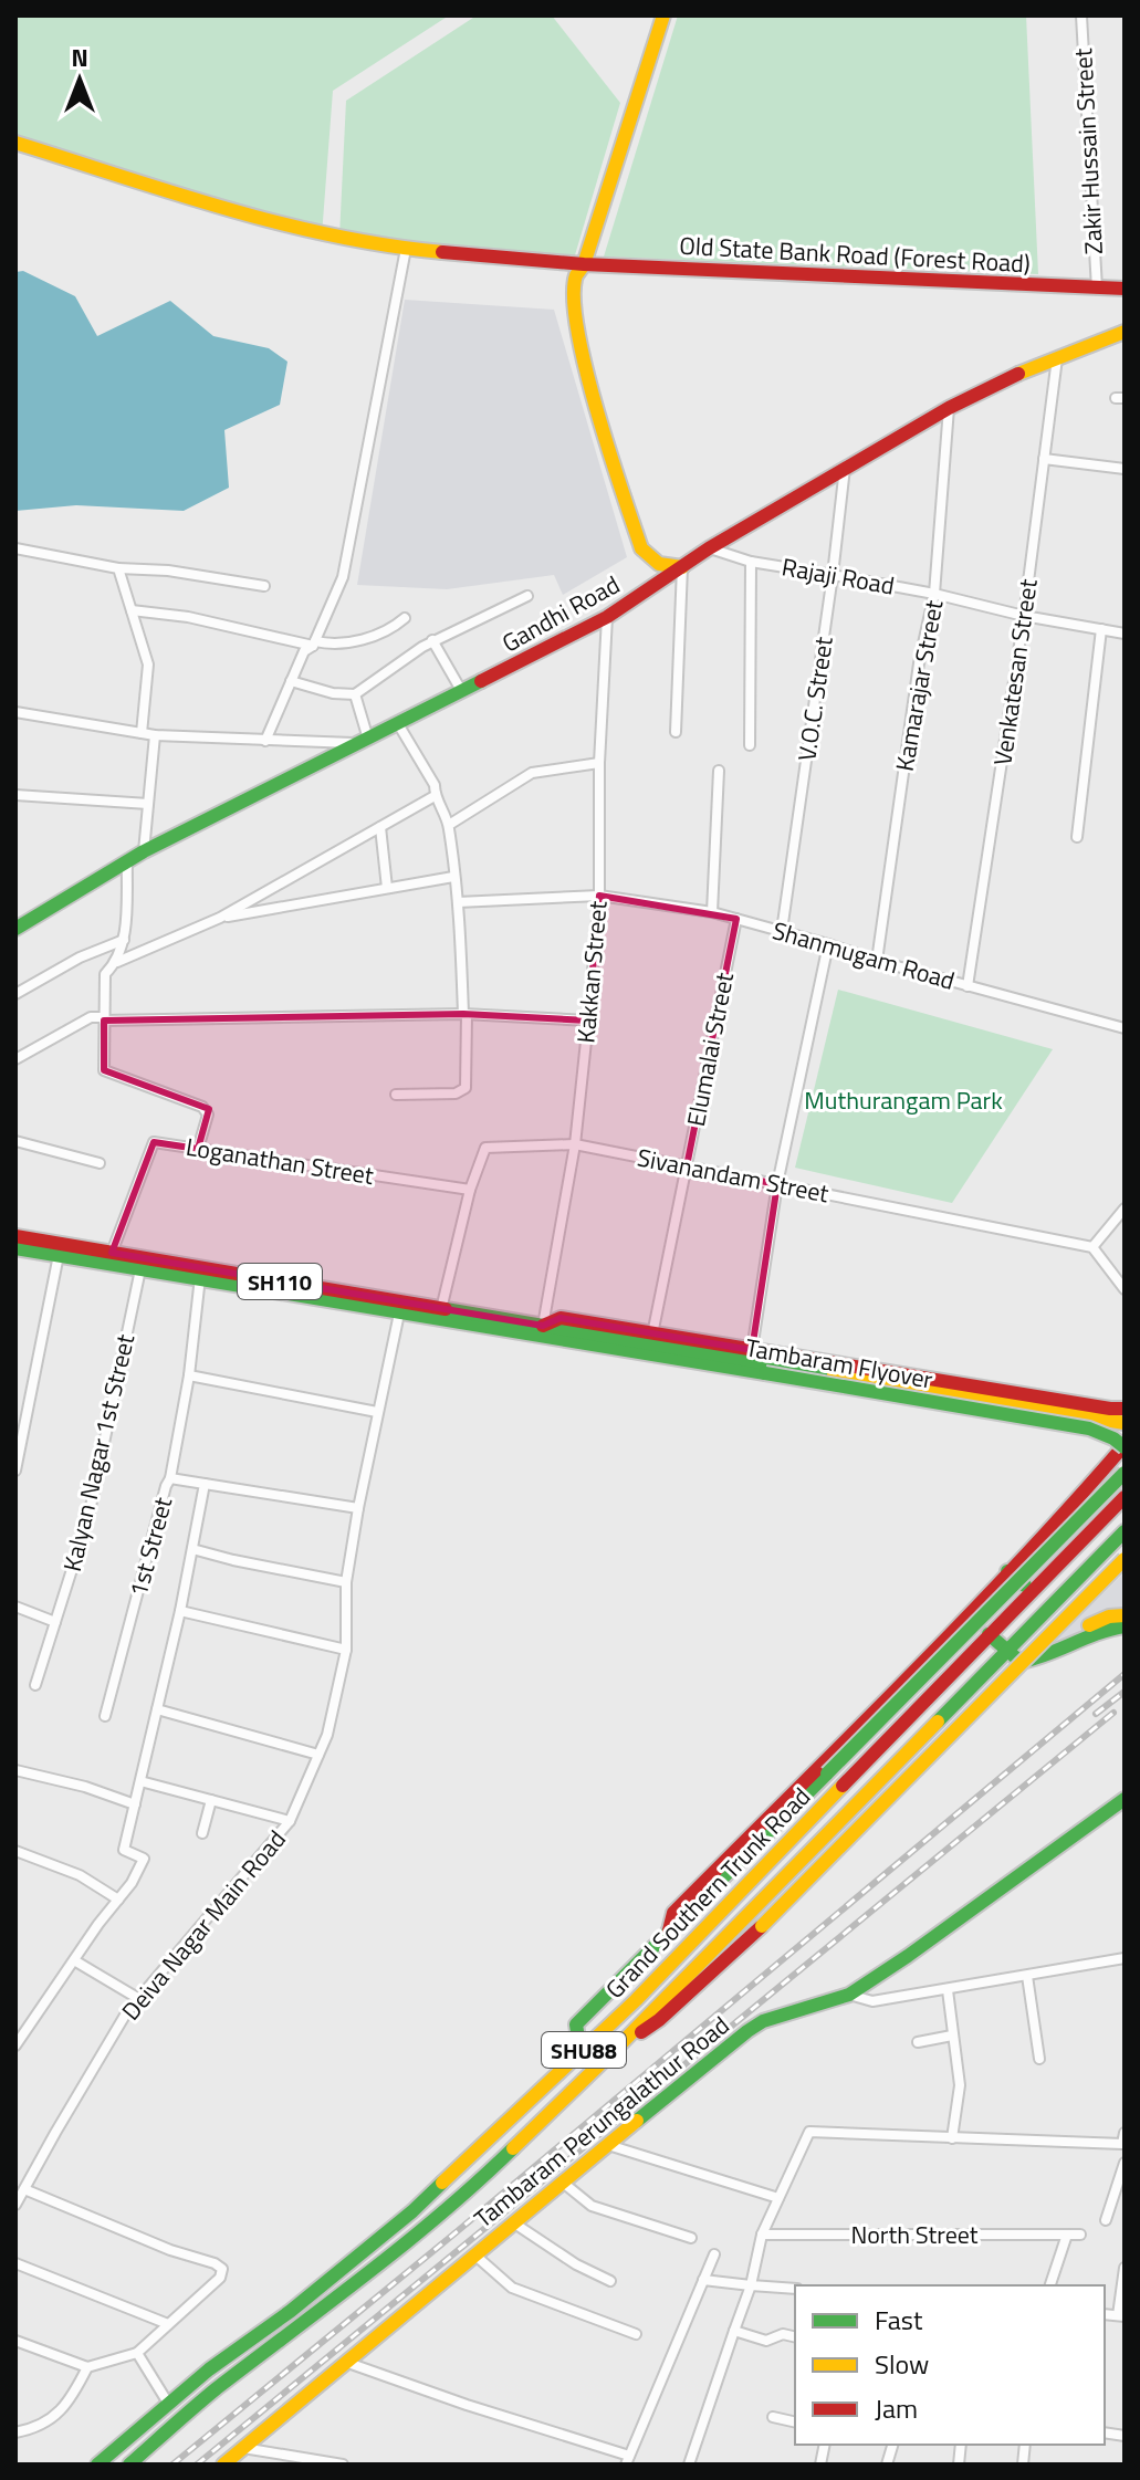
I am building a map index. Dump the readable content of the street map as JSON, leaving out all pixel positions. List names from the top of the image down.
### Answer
{
  "streets": {
    "main road": [
      "Old State Bank Road (Forest Road)",
      "Gandhi Road",
      "SH110",
      "Tambaram Flyover",
      "Grand Southern Trunk Road",
      "SHU88",
      "Tambaram Perungalathur Road"
    ],
    "street": [
      "Zakir Hussain Street",
      "Rajaji Road",
      "Venkatesan Street",
      "Kamarajar Street",
      "V.O.C. Street",
      "Shanmugam Road",
      "Kakkan Street",
      "Elumalai Street",
      "Loganathan Street",
      "Sivanandam Street",
      "Kalyan Nagar 1st Street",
      "1st Street",
      "Deiva Nagar Main Road",
      "North Street"
    ]
  },
  "crossings": [
    ["Zakir Hussain Street", "Old State Bank Road (Forest Road)"],
    ["Rajaji Road", "Gandhi Road"],
    ["Rajaji Road", "Venkatesan Street"],
    ["Rajaji Road", "Kamarajar Street"],
    ["Rajaji Road", "V.O.C. Street"],
    ["Gandhi Road", "Venkatesan Street"],
    ["Gandhi Road", "Kamarajar Street"],
    ["Gandhi Road", "V.O.C. Street"],
    ["Gandhi Road", "Kakkan Street"],
    ["Venkatesan Street", "Shanmugam Road"],
    ["Kamarajar Street", "Shanmugam Road"],
    ["V.O.C. Street", "Shanmugam Road"],
    ["Shanmugam Road", "Kakkan Street"],
    ["Shanmugam Road", "Elumalai Street"],
    ["Kakkan Street", "Sivanandam Street"],
    ["Kakkan Street", "SH110"],
    ["Kakkan Street", "Tambaram Flyover"],
    ["Elumalai Street", "Sivanandam Street"],
    ["Loganathan Street", "Sivanandam Street"],
    ["Loganathan Street", "SH110"],
    ["Sivanandam Street", "SH110"],
    ["SH110", "Tambaram Flyover"],
    ["SH110", "Kalyan Nagar 1st Street"],
    ["SH110", "1st Street"],
    ["SH110", "Deiva Nagar Main Road"]
  ],
  "parks": ["Muthurangam Park"],
  "legend": ["Fast", "Slow", "Jam"],
  "north": "top"
}
